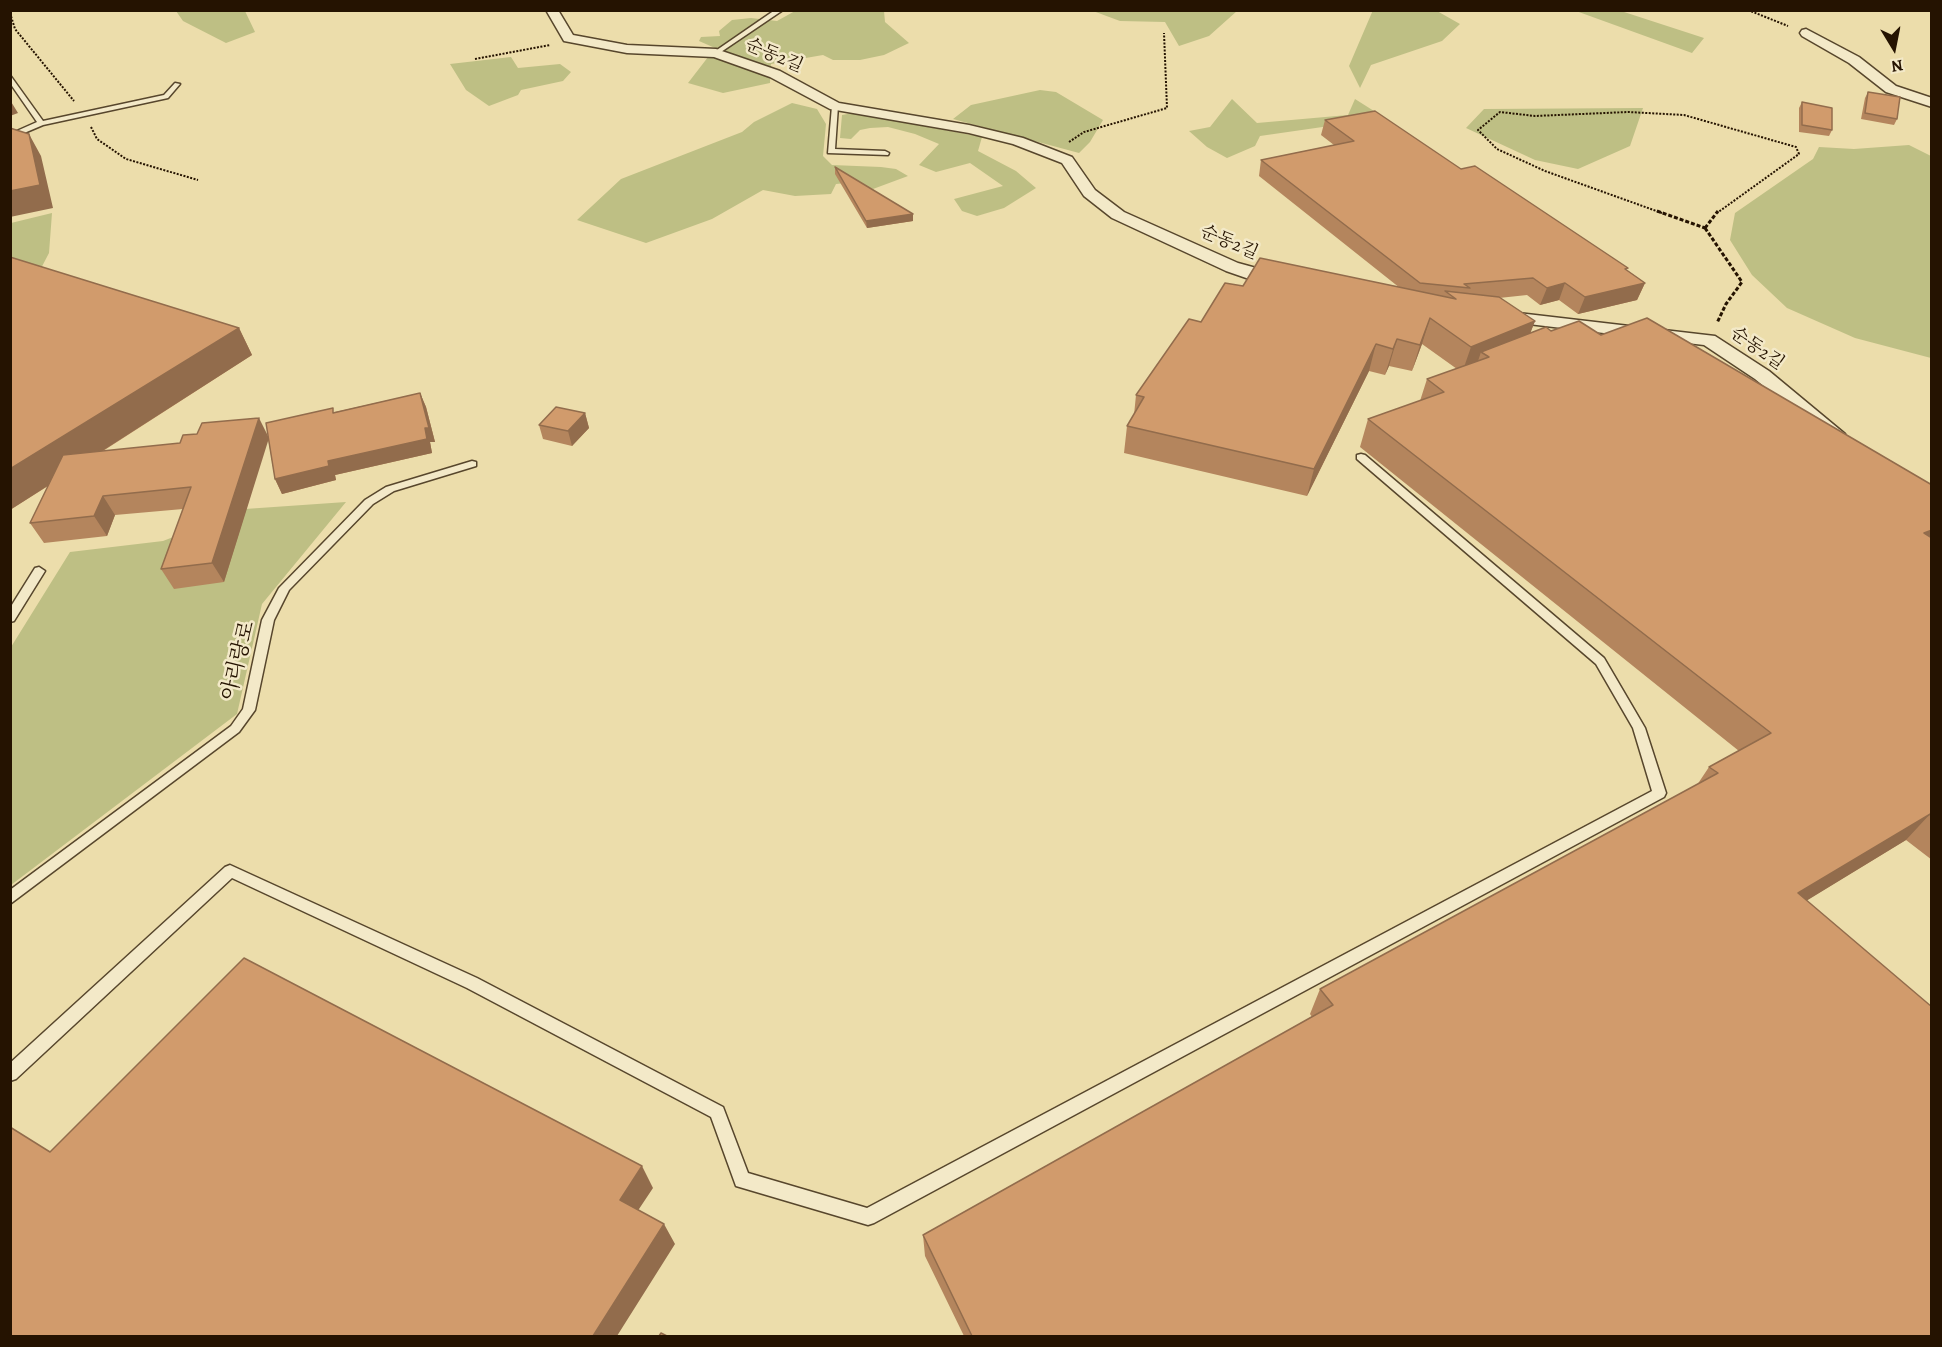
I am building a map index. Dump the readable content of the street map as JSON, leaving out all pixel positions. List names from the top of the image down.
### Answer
{
  "streets": {
    "street": ["순동2길"],
    "lane": ["아리랑로"]
  },
  "north": "bottom"
}
